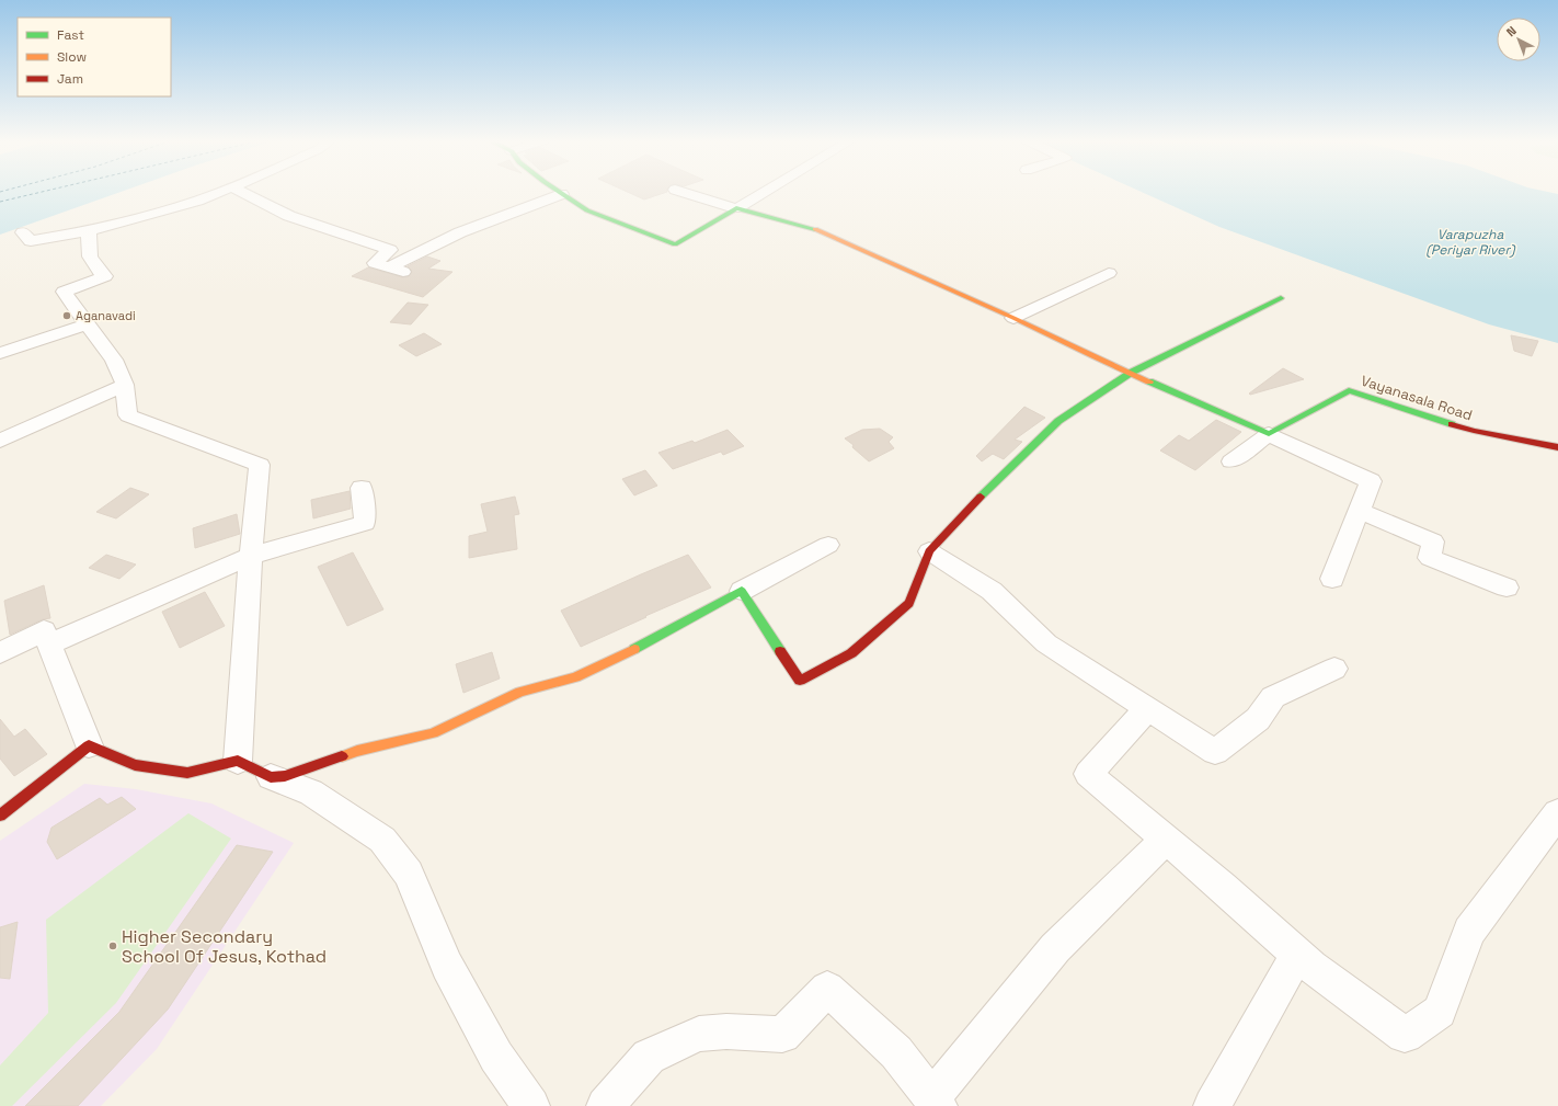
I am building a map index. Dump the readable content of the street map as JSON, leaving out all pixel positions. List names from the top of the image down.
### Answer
{
  "streets": {
    "street": ["Vayanasala Road"]
  },
  "water": ["Varapuzha (Periyar River)"],
  "places": ["Aganavadi", "Higher Secondary School Of Jesus, Kothad"],
  "legend": ["Fast", "Slow", "Jam"],
  "north": "top left"
}
